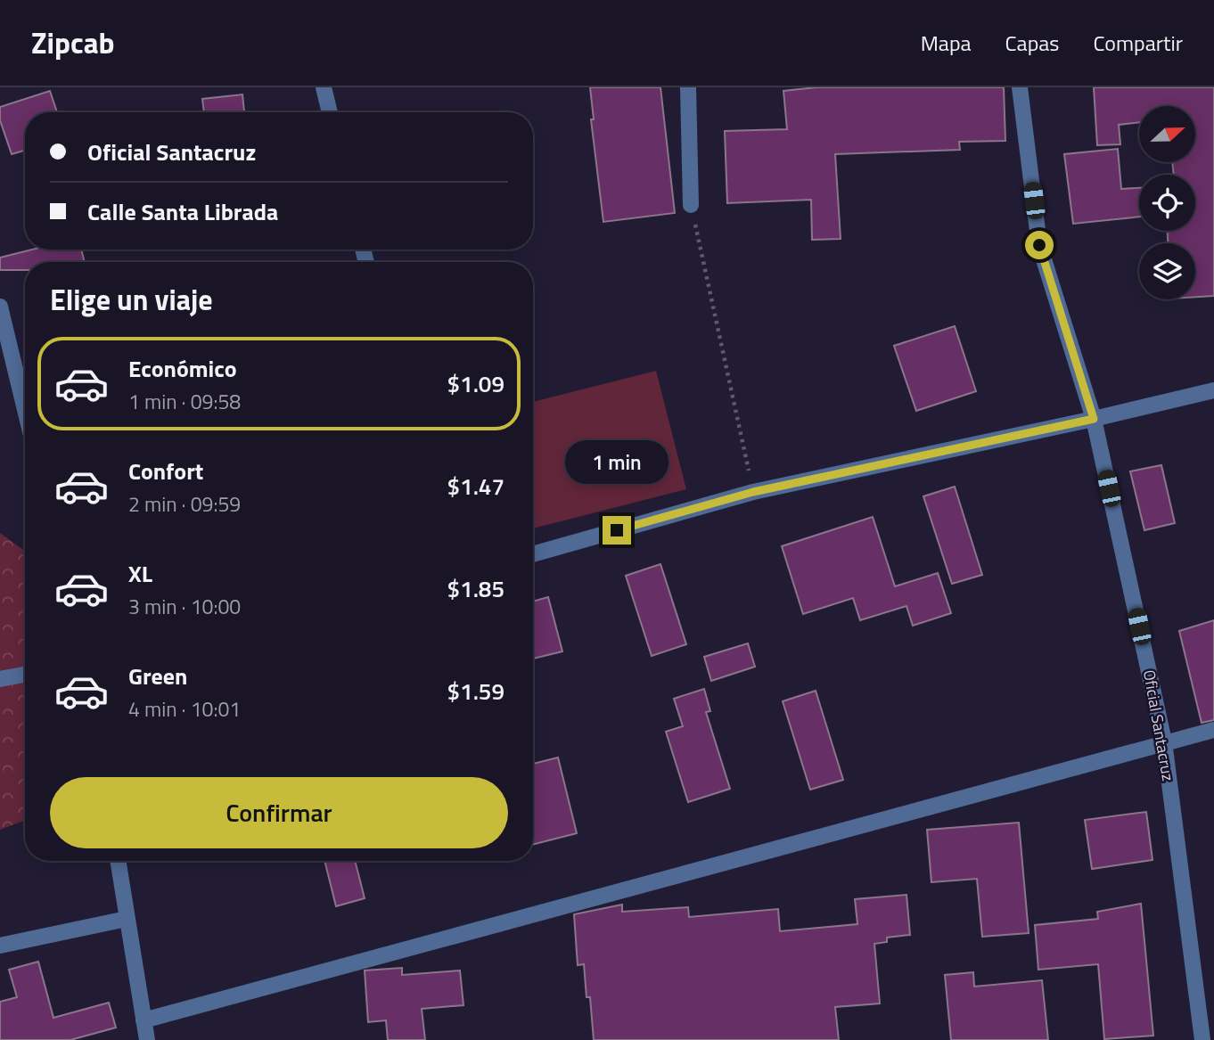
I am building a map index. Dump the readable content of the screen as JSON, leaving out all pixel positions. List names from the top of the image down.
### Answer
{
  "streets": {
    "street": ["Oficial Santacruz"]
  },
  "north": "right",
  "page": {
    "header": "Zipcab",
    "nav": ["Mapa", "Capas", "Compartir"],
    "banner": ["Oficial Santacruz", "Calle Santa Librada"],
    "heading": "Elige un viaje",
    "list": [
      {
        "name": "Económico",
        "note": "1 min · 09:58",
        "value": "$1.09"
      },
      {
        "name": "Confort",
        "note": "2 min · 09:59",
        "value": "$1.47"
      },
      {
        "name": "XL",
        "note": "3 min · 10:00",
        "value": "$1.85"
      },
      {
        "name": "Green",
        "note": "4 min · 10:01",
        "value": "$1.59"
      }
    ],
    "bubble": "1 min",
    "buttons": "Confirmar"
  }
}
